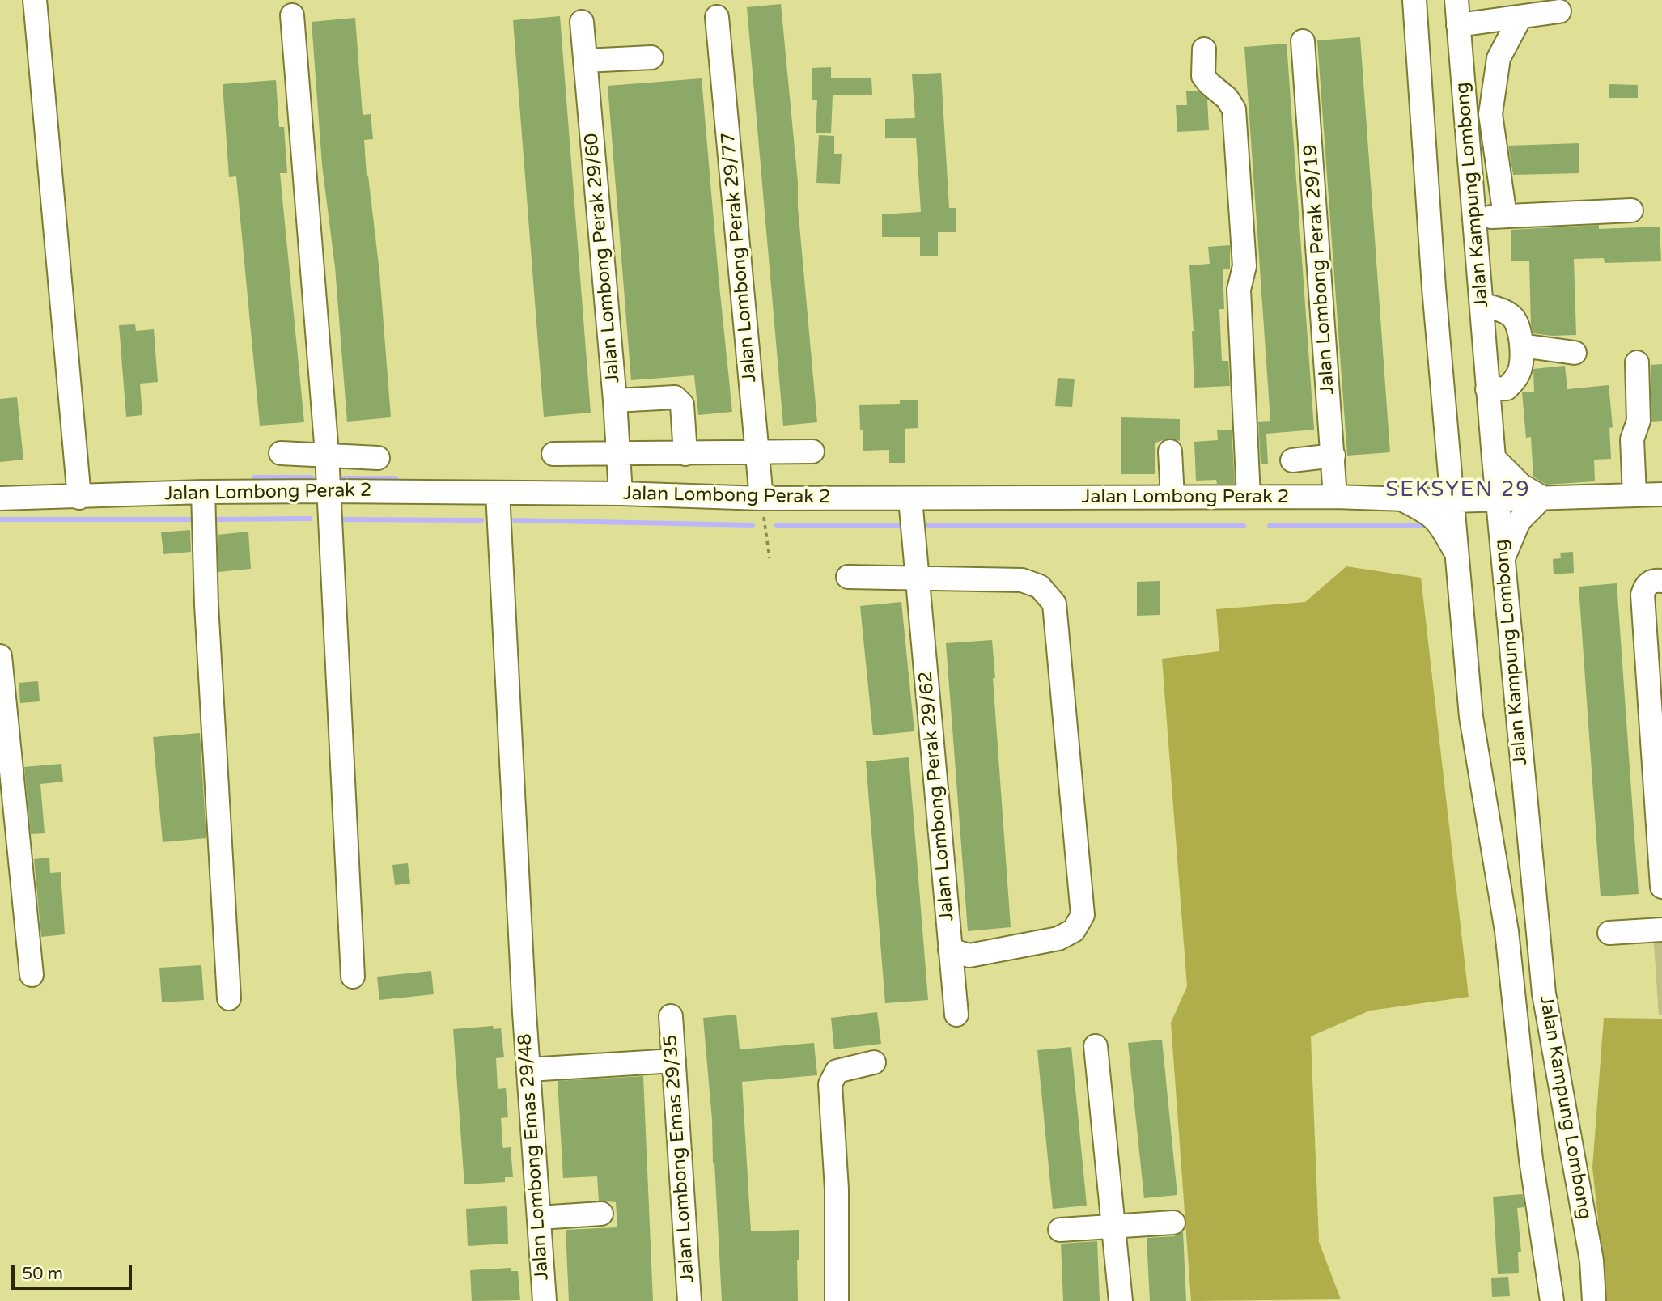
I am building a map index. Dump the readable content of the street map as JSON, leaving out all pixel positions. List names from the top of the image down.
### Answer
{
  "streets": {
    "street": [
      "Jalan Kampung Lombong",
      "Jalan Lombong Perak 29/77",
      "Jalan Lombong Perak 29/60",
      "Jalan Lombong Perak 29/19",
      "Jalan Lombong Perak 2",
      "Jalan Lombong Perak 29/62",
      "Jalan Lombong Emas 29/48",
      "Jalan Lombong Emas 29/35"
    ]
  },
  "crossings": [
    ["Jalan Kampung Lombong", "Jalan Lombong Perak 2"],
    ["Jalan Lombong Perak 29/77", "Jalan Lombong Perak 2"],
    ["Jalan Lombong Perak 29/60", "Jalan Lombong Perak 2"],
    ["Jalan Lombong Perak 29/19", "Jalan Lombong Perak 2"],
    ["Jalan Lombong Perak 2", "Jalan Lombong Perak 29/62"],
    ["Jalan Lombong Perak 2", "Jalan Lombong Emas 29/48"]
  ],
  "districts": ["SEKSYEN 29"],
  "scale_bar": "50 m"
}
